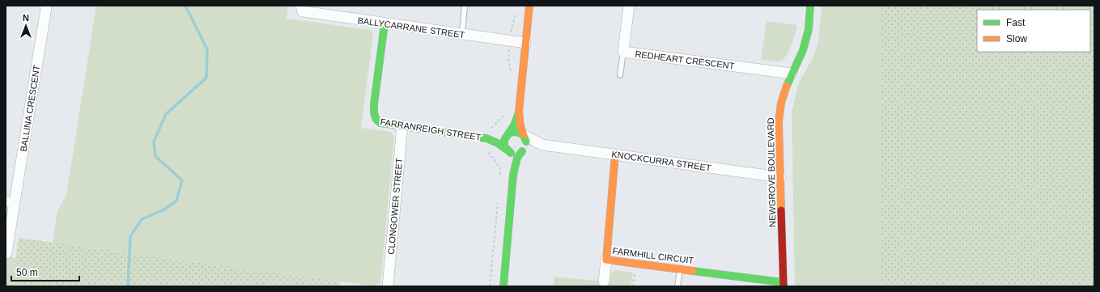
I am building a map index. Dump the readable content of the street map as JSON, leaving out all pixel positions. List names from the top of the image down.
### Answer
{
  "streets": {
    "street": [
      "BALLYCARRANE STREET",
      "REDHEART CRESCENT",
      "BALLINA CRESCENT",
      "FARRANREIGH STREET",
      "KNOCKCURRA STREET",
      "NEWGROVE BOULEVARD",
      "CLONGOWER STREET",
      "FARMHILL CIRCUIT"
    ]
  },
  "crossings": [
    ["BALLYCARRANE STREET", "FARRANREIGH STREET"],
    ["REDHEART CRESCENT", "NEWGROVE BOULEVARD"],
    ["FARRANREIGH STREET", "KNOCKCURRA STREET"],
    ["FARRANREIGH STREET", "CLONGOWER STREET"],
    ["KNOCKCURRA STREET", "NEWGROVE BOULEVARD"],
    ["KNOCKCURRA STREET", "FARMHILL CIRCUIT"],
    ["NEWGROVE BOULEVARD", "FARMHILL CIRCUIT"]
  ],
  "legend": ["Fast", "Slow"],
  "scale_bar": "50 m",
  "north": "top"
}
